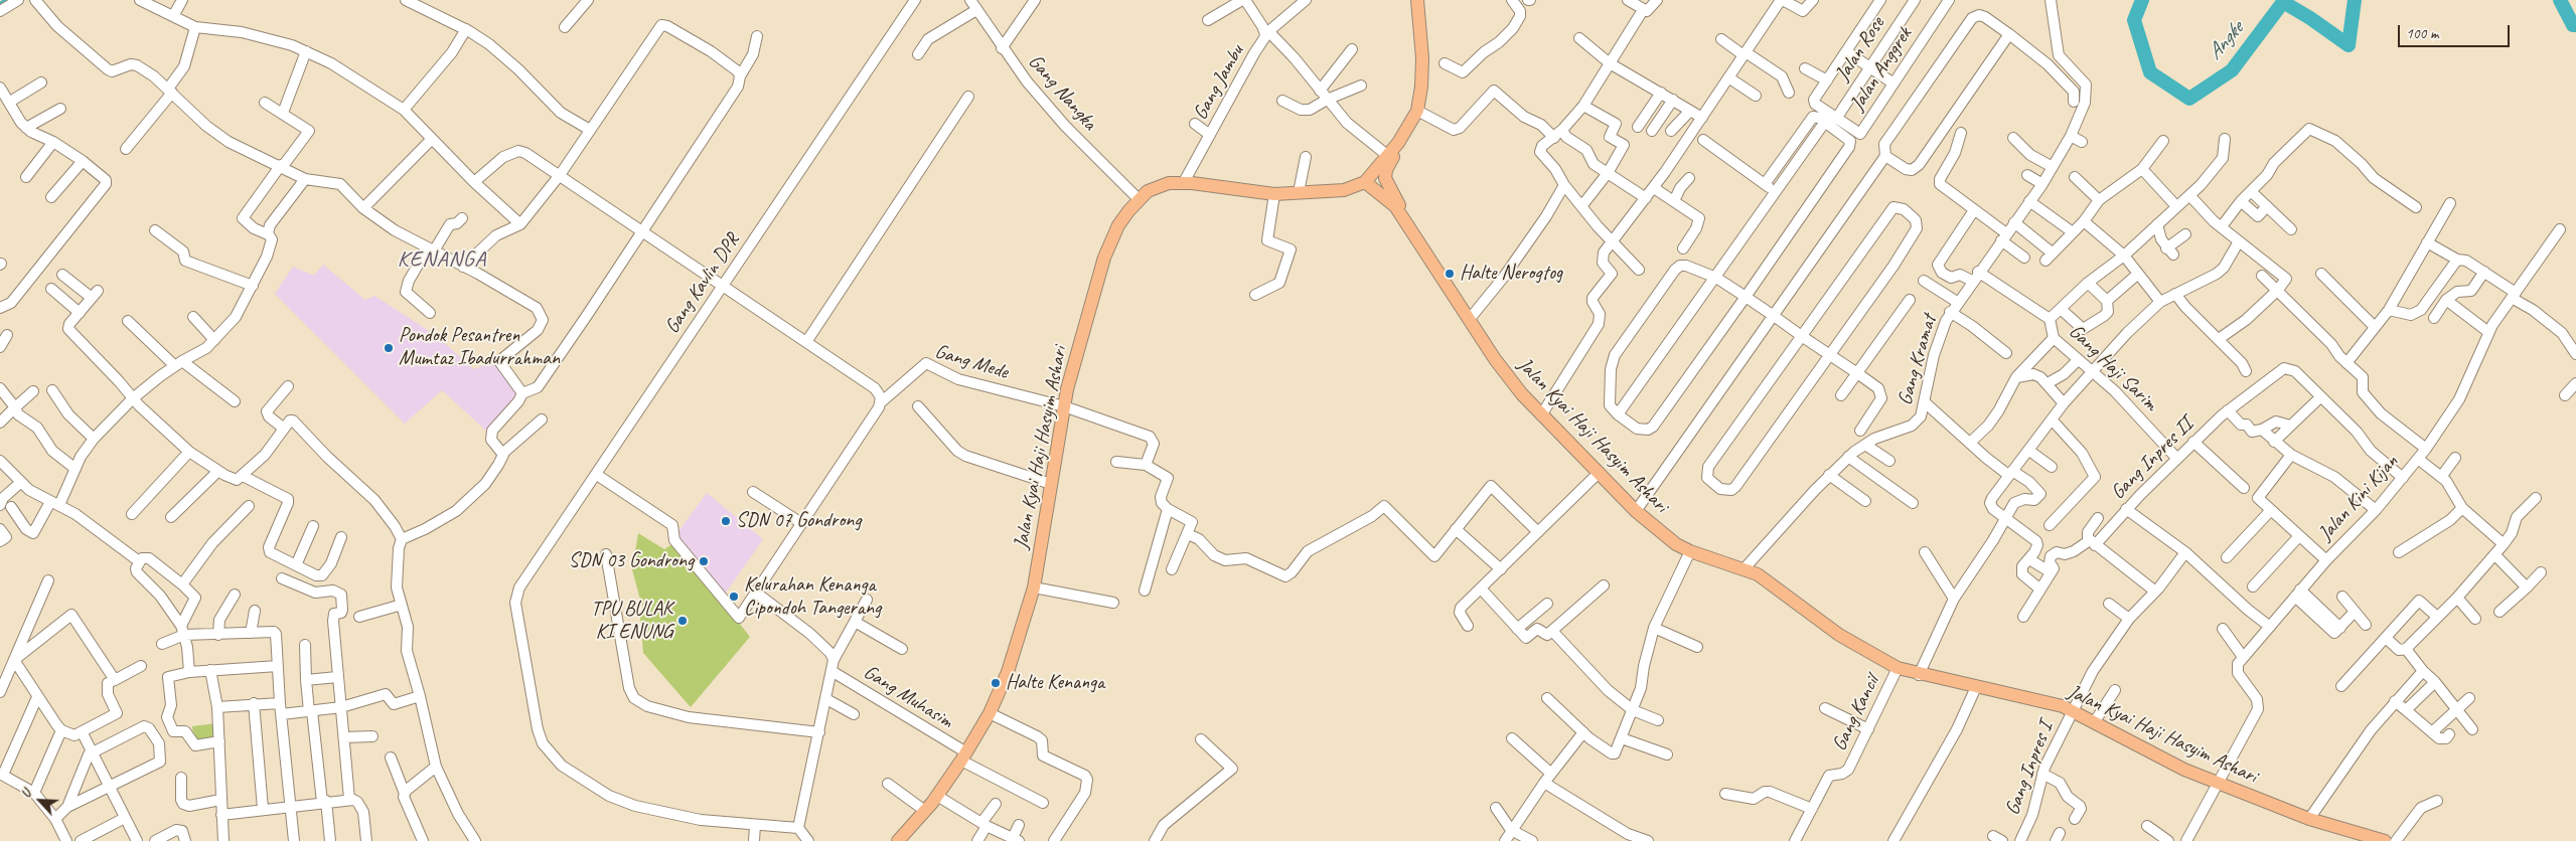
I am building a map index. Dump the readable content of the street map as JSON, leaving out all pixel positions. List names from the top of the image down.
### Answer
{
  "streets": {
    "main road": ["Jalan Kyai Haji Hasyim Ashari"],
    "street": [
      "Jalan Rose",
      "Jalan Anggrek",
      "Gang Jambu",
      "Gang Nangka",
      "Gang Kavlin DPR",
      "Gang Kramat",
      "Gang Mede",
      "Gang Haji Sarim",
      "Gang Inpres II",
      "Jalan Kini Kijan",
      "Gang Muhasim",
      "Gang Kancil",
      "Gang Inpres I"
    ]
  },
  "crossings": [
    ["Jalan Rose", "Jalan Anggrek"],
    ["Gang Jambu", "Jalan Kyai Haji Hasyim Ashari"],
    ["Gang Nangka", "Jalan Kyai Haji Hasyim Ashari"],
    ["Gang Kramat", "Gang Haji Sarim"],
    ["Gang Kramat", "Jalan Kyai Haji Hasyim Ashari"],
    ["Gang Mede", "Jalan Kyai Haji Hasyim Ashari"],
    ["Gang Haji Sarim", "Gang Inpres II"],
    ["Jalan Kyai Haji Hasyim Ashari", "Gang Muhasim"],
    ["Jalan Kyai Haji Hasyim Ashari", "Gang Kancil"],
    ["Jalan Kyai Haji Hasyim Ashari", "Gang Inpres I"],
    ["Gang Inpres II", "Jalan Kini Kijan"]
  ],
  "districts": ["KENANGA"],
  "water": ["Angke"],
  "places": [
    "Halte Nerogtog",
    "Pondok Pesantren Mumtaz Ibadurrahman",
    "SDN 07 Gondrong",
    "SDN 03 Gondrong",
    "Kelurahan Kenanga Cipondoh Tangerang",
    "TPU BULAK KI ENUNG",
    "Halte Kenanga"
  ],
  "scale_bar": "100 m",
  "north": "top left"
}
